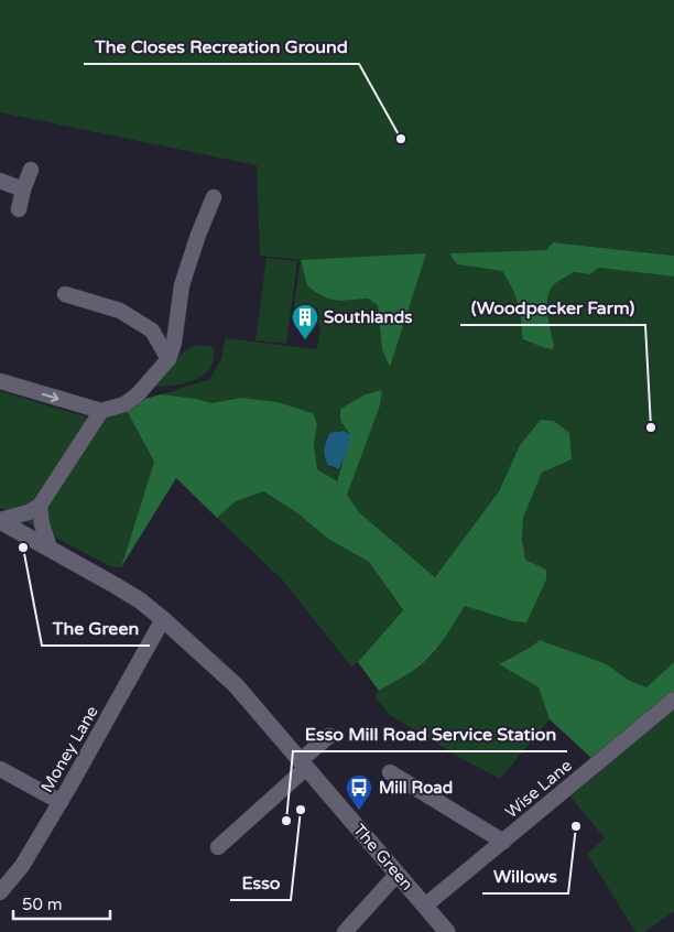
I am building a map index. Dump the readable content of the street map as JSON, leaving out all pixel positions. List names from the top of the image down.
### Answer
{
  "streets": {
    "street": ["Money Lane", "Wise Lane", "The Green"]
  },
  "crossings": [
    ["Money Lane", "The Green"],
    ["Wise Lane", "The Green"]
  ],
  "places": {
    "other": [
      "The Closes Recreation Ground",
      "(Woodpecker Farm)",
      "The Green",
      "Esso",
      "Esso Mill Road Service Station",
      "Willows"
    ],
    "building": ["Southlands"],
    "bus stop": ["Mill Road"]
  },
  "scale_bar": "50 m"
}
